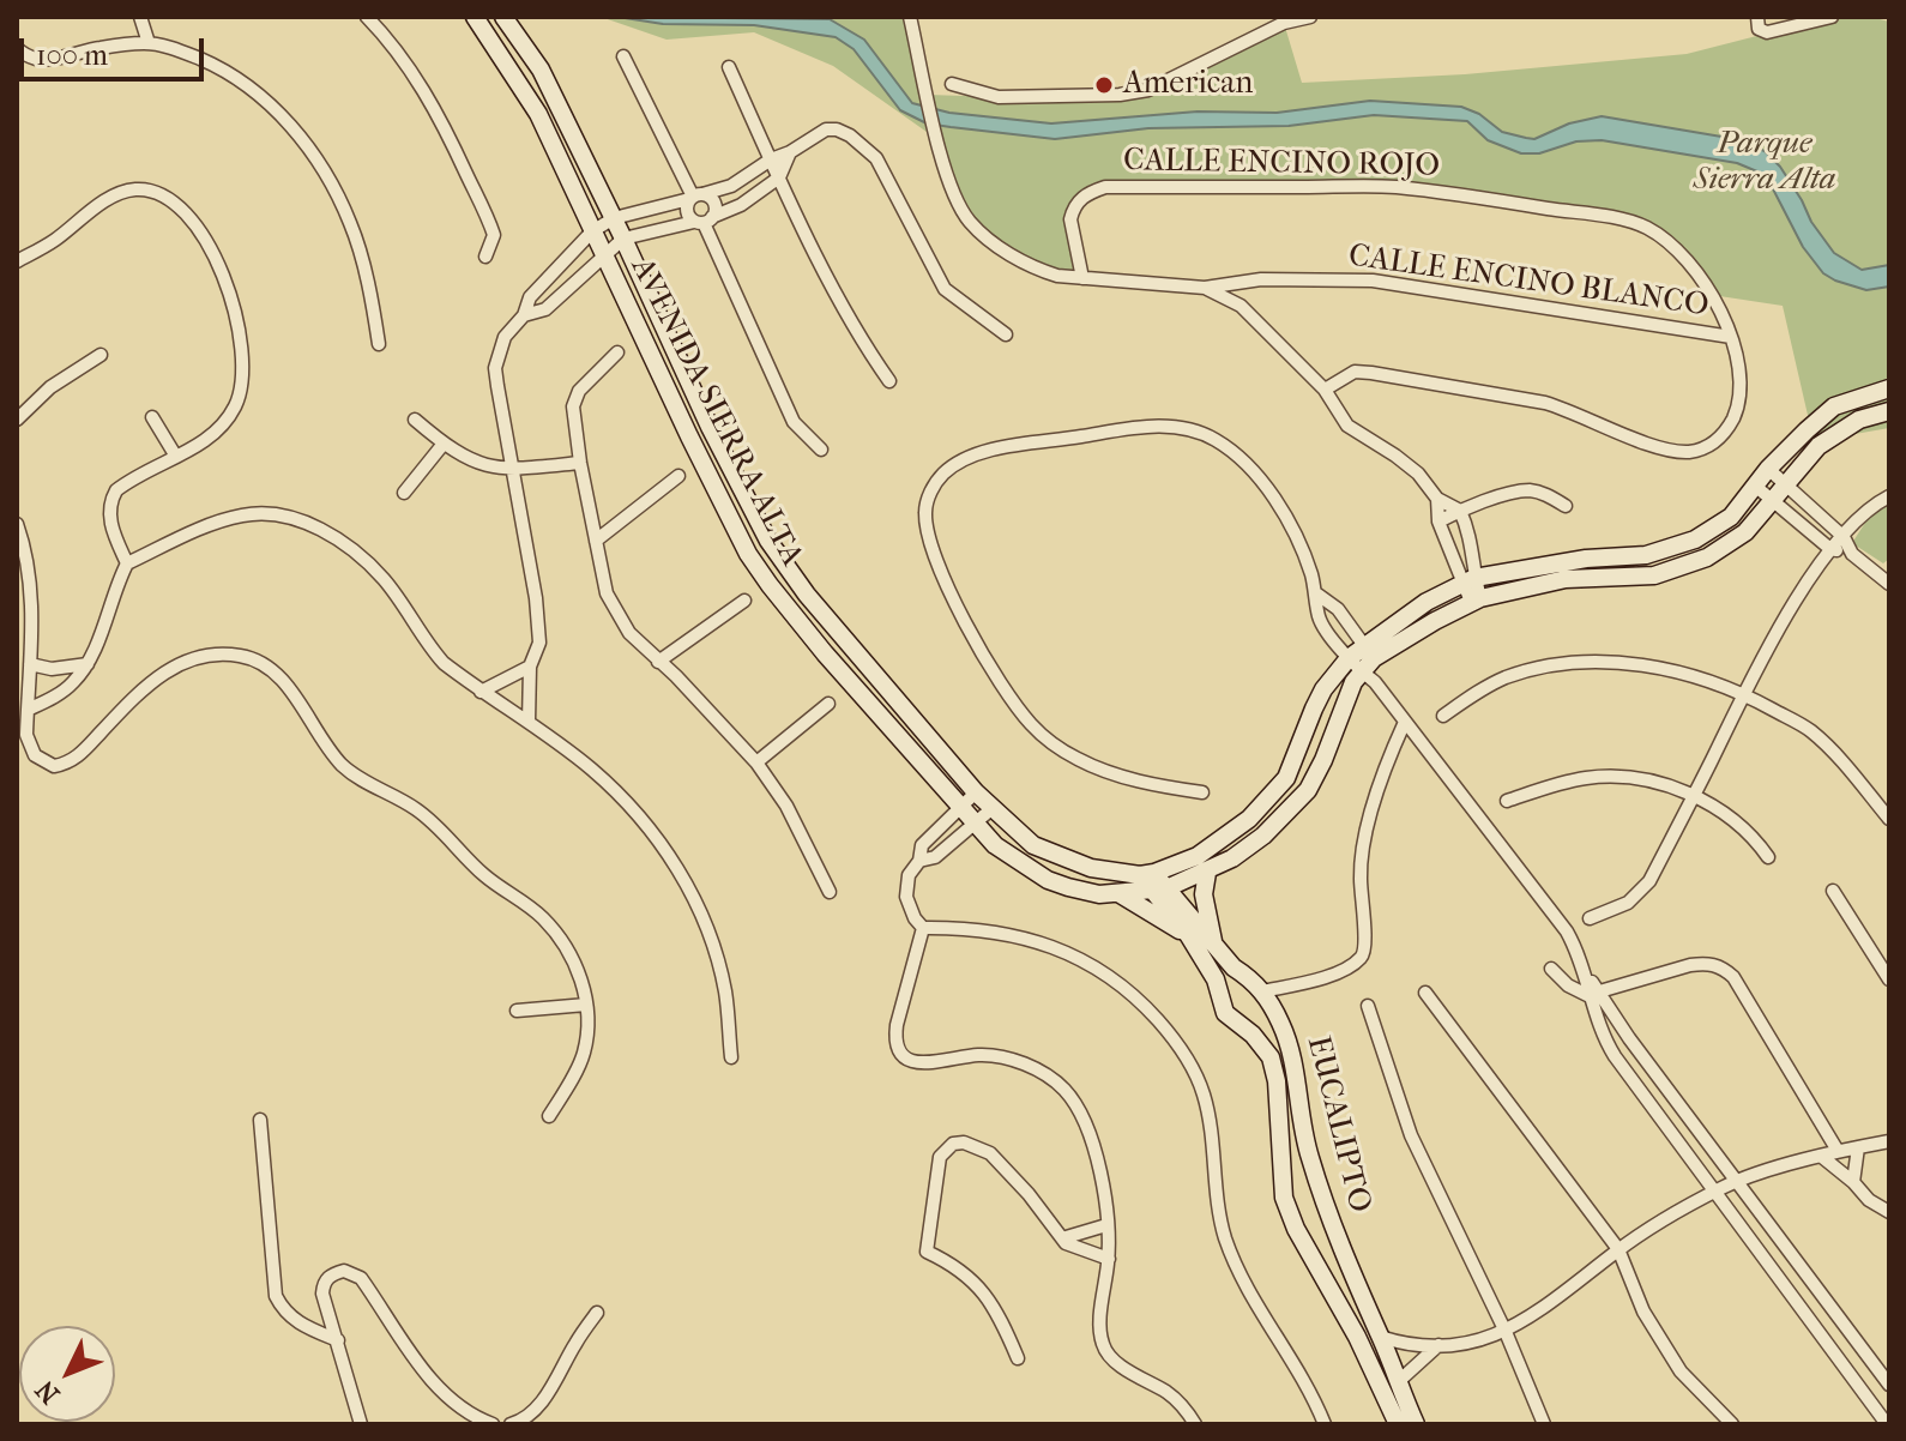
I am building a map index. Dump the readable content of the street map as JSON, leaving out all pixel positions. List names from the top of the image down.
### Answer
{
  "streets": {
    "street": [
      "CALLE ENCINO ROJO",
      "CALLE ENCINO BLANCO",
      "AVENIDA SIERRA ALTA",
      "EUCALIPTO"
    ]
  },
  "crossings": [
    ["CALLE ENCINO ROJO", "CALLE ENCINO BLANCO"],
    ["AVENIDA SIERRA ALTA", "EUCALIPTO"]
  ],
  "parks": ["Parque Sierra Alta"],
  "places": ["American"],
  "scale_bar": "100 m",
  "north": "bottom left"
}
